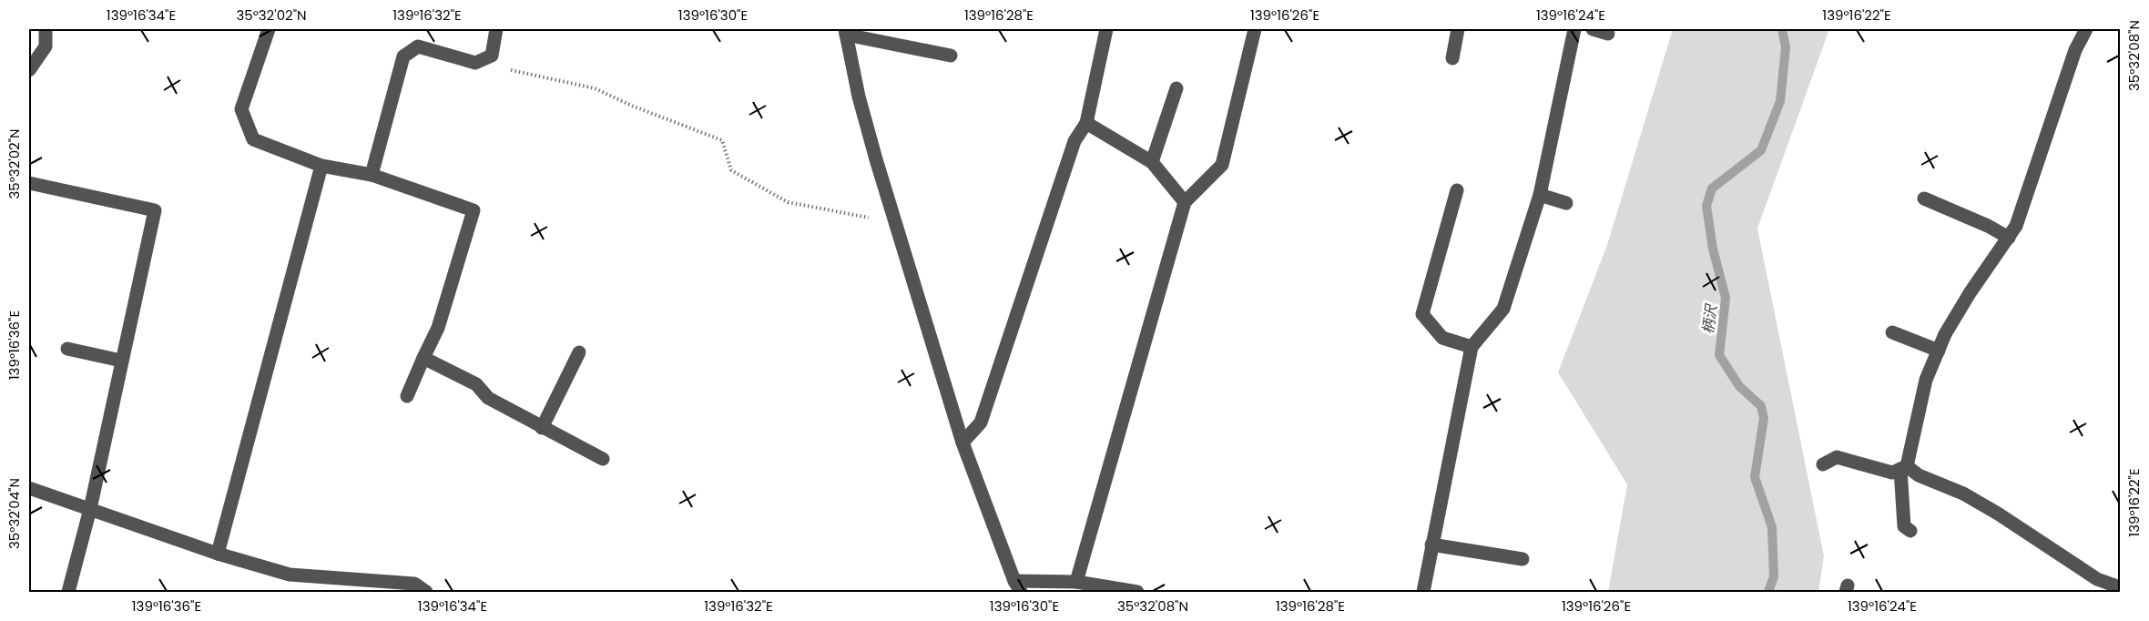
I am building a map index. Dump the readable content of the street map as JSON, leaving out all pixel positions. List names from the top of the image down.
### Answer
{
  "water": ["柄沢"],
  "coordinates": [
    "139°16'34\"E",
    "35°32'02\"N",
    "139°16'32\"E",
    "139°16'30\"E",
    "139°16'28\"E",
    "139°16'26\"E",
    "139°16'24\"E",
    "139°16'22\"E",
    "35°32'08\"N",
    "139°16'36\"E",
    "35°32'04\"N"
  ]
}
